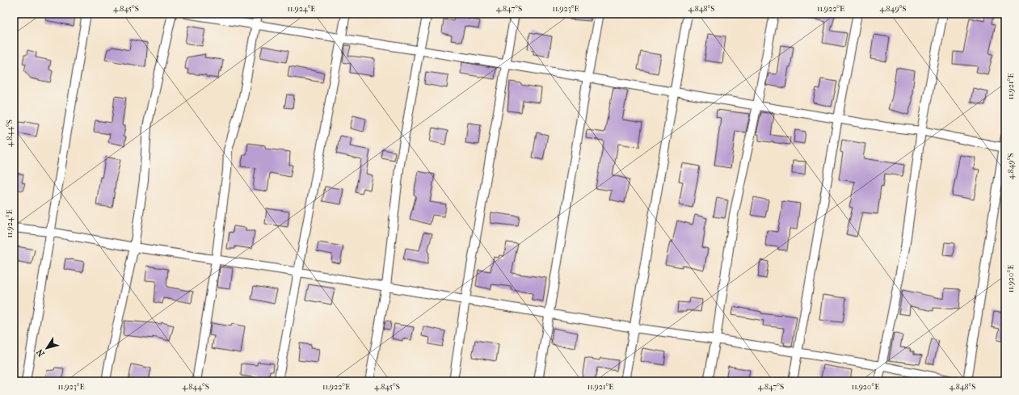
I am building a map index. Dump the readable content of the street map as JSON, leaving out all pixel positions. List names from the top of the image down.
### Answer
{
  "north": "bottom left",
  "coordinates": [
    "4.845°S",
    "11.924°E",
    "4.847°S",
    "11.923°E",
    "4.848°S",
    "11.922°E",
    "4.849°S",
    "11.921°E",
    "4.844°S",
    "11.920°E"
  ]
}
